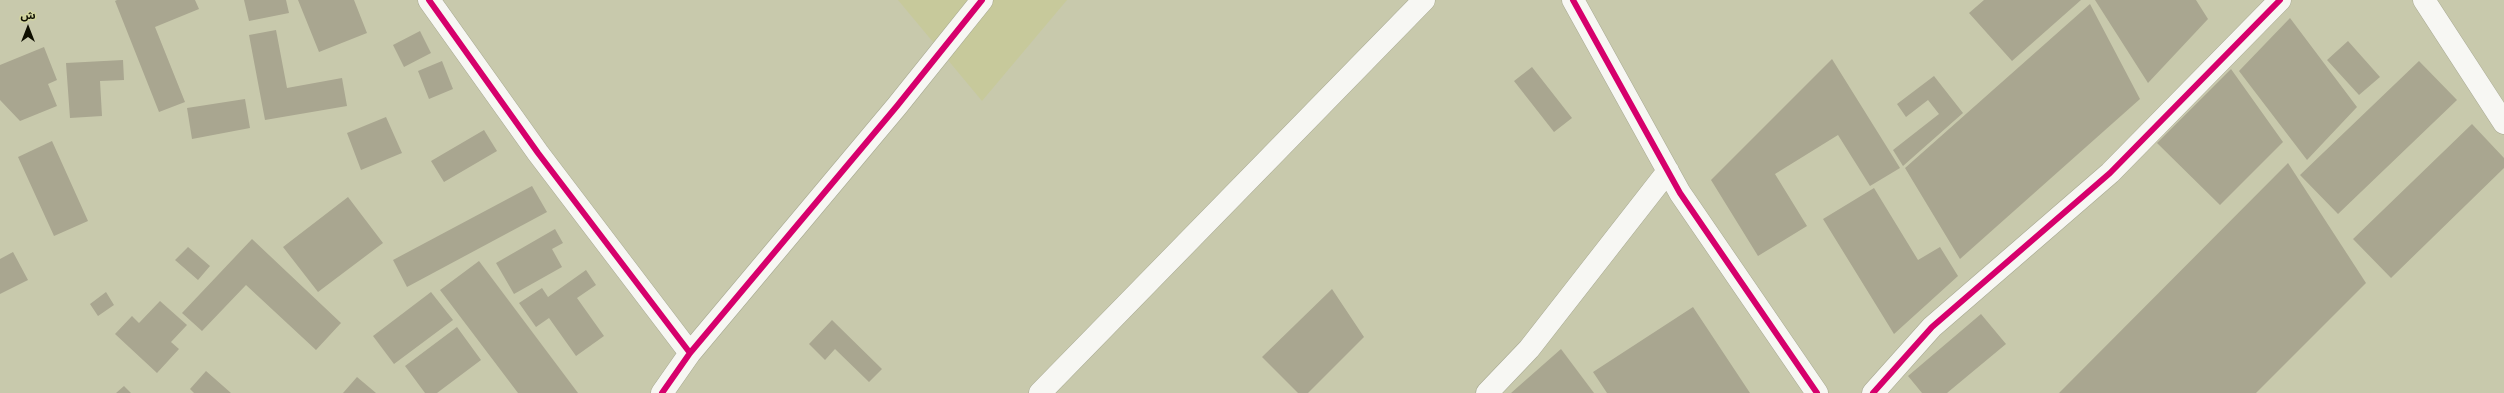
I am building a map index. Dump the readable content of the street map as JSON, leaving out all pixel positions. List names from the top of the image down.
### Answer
{
  "north": "top"
}
